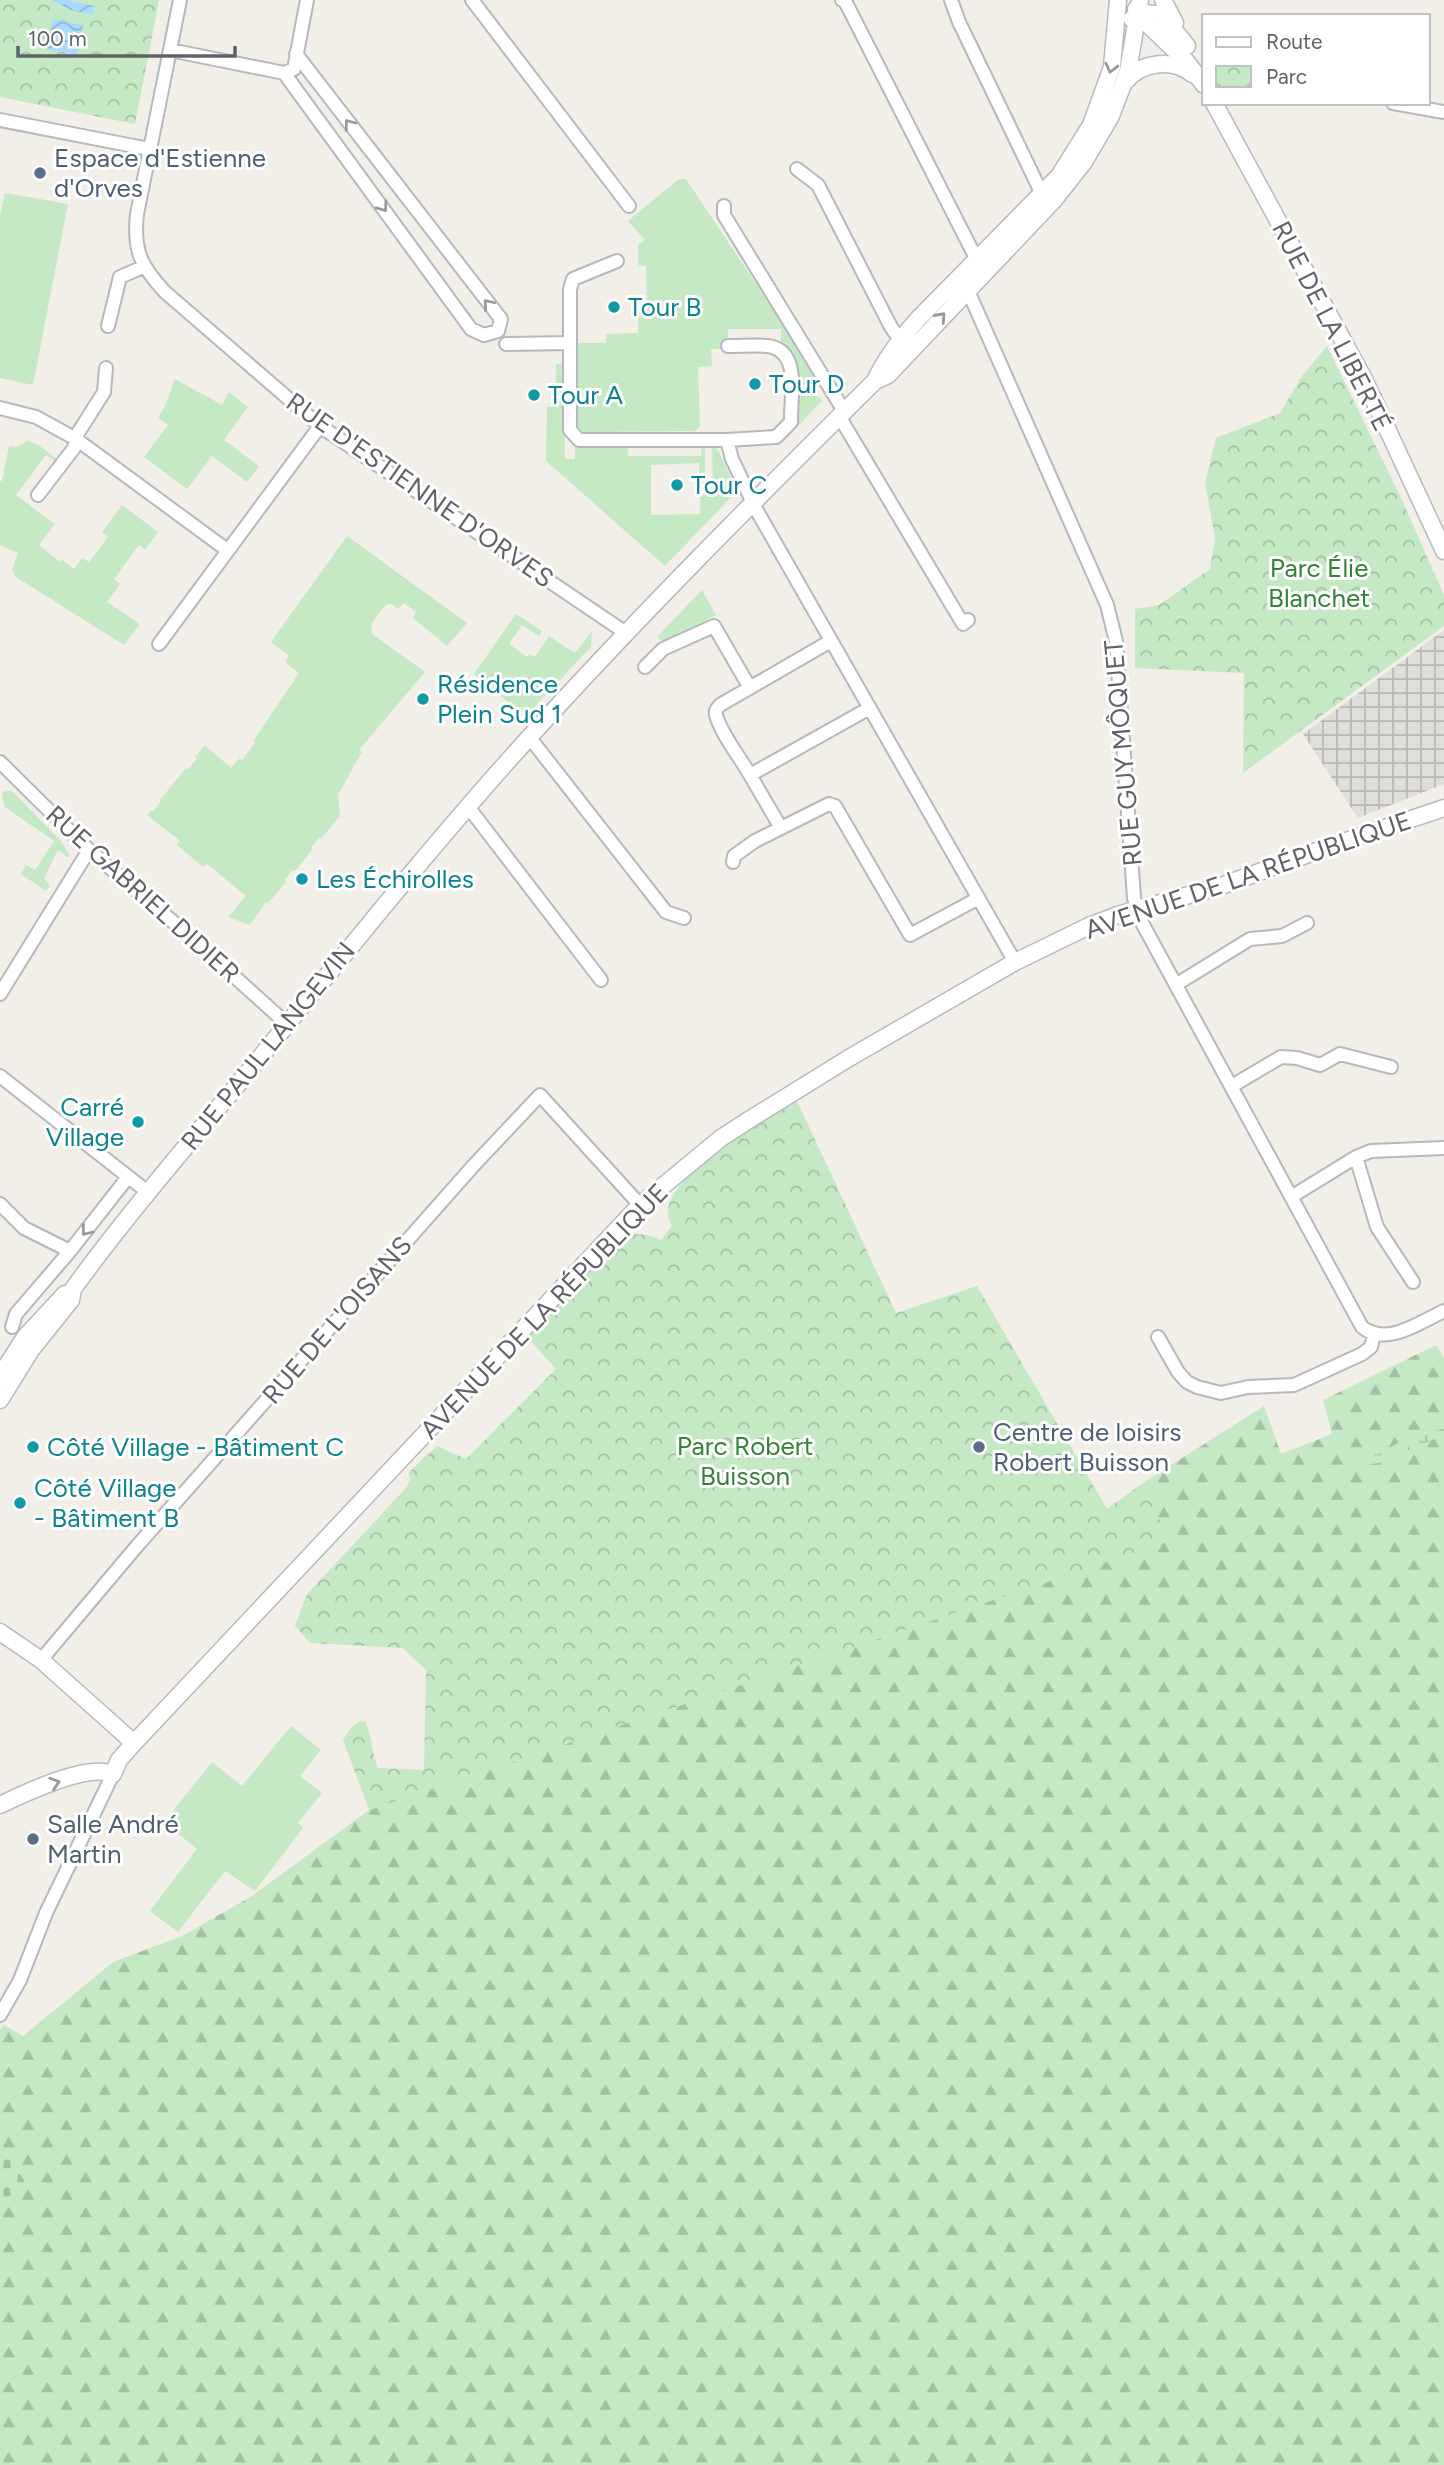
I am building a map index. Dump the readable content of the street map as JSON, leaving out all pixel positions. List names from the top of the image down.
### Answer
{
  "streets": {
    "street": [
      "RUE DE LA LIBERTÉ",
      "RUE D'ESTIENNE D'ORVES",
      "RUE GUY MÔQUET",
      "AVENUE DE LA RÉPUBLIQUE",
      "RUE GABRIEL DIDIER",
      "RUE PAUL LANGEVIN",
      "RUE DE L'OISANS"
    ]
  },
  "crossings": [
    ["RUE D'ESTIENNE D'ORVES", "RUE PAUL LANGEVIN"],
    ["RUE GUY MÔQUET", "AVENUE DE LA RÉPUBLIQUE"],
    ["RUE GUY MÔQUET", "RUE PAUL LANGEVIN"],
    ["AVENUE DE LA RÉPUBLIQUE", "RUE DE L'OISANS"],
    ["RUE GABRIEL DIDIER", "RUE PAUL LANGEVIN"]
  ],
  "parks": ["Parc Élie Blanchet", "Parc Robert Buisson"],
  "places": [
    "Espace d'Estienne d'Orves",
    "Tour B",
    "Tour D",
    "Tour A",
    "Tour C",
    "Résidence Plein Sud 1",
    "Les Échirolles",
    "Carré Village",
    "Côté Village - Bâtiment C",
    "Centre de loisirs Robert Buisson",
    "Côté Village - Bâtiment B",
    "Salle André Martin"
  ],
  "legend": ["Route", "Parc"],
  "scale_bar": "100 m"
}
